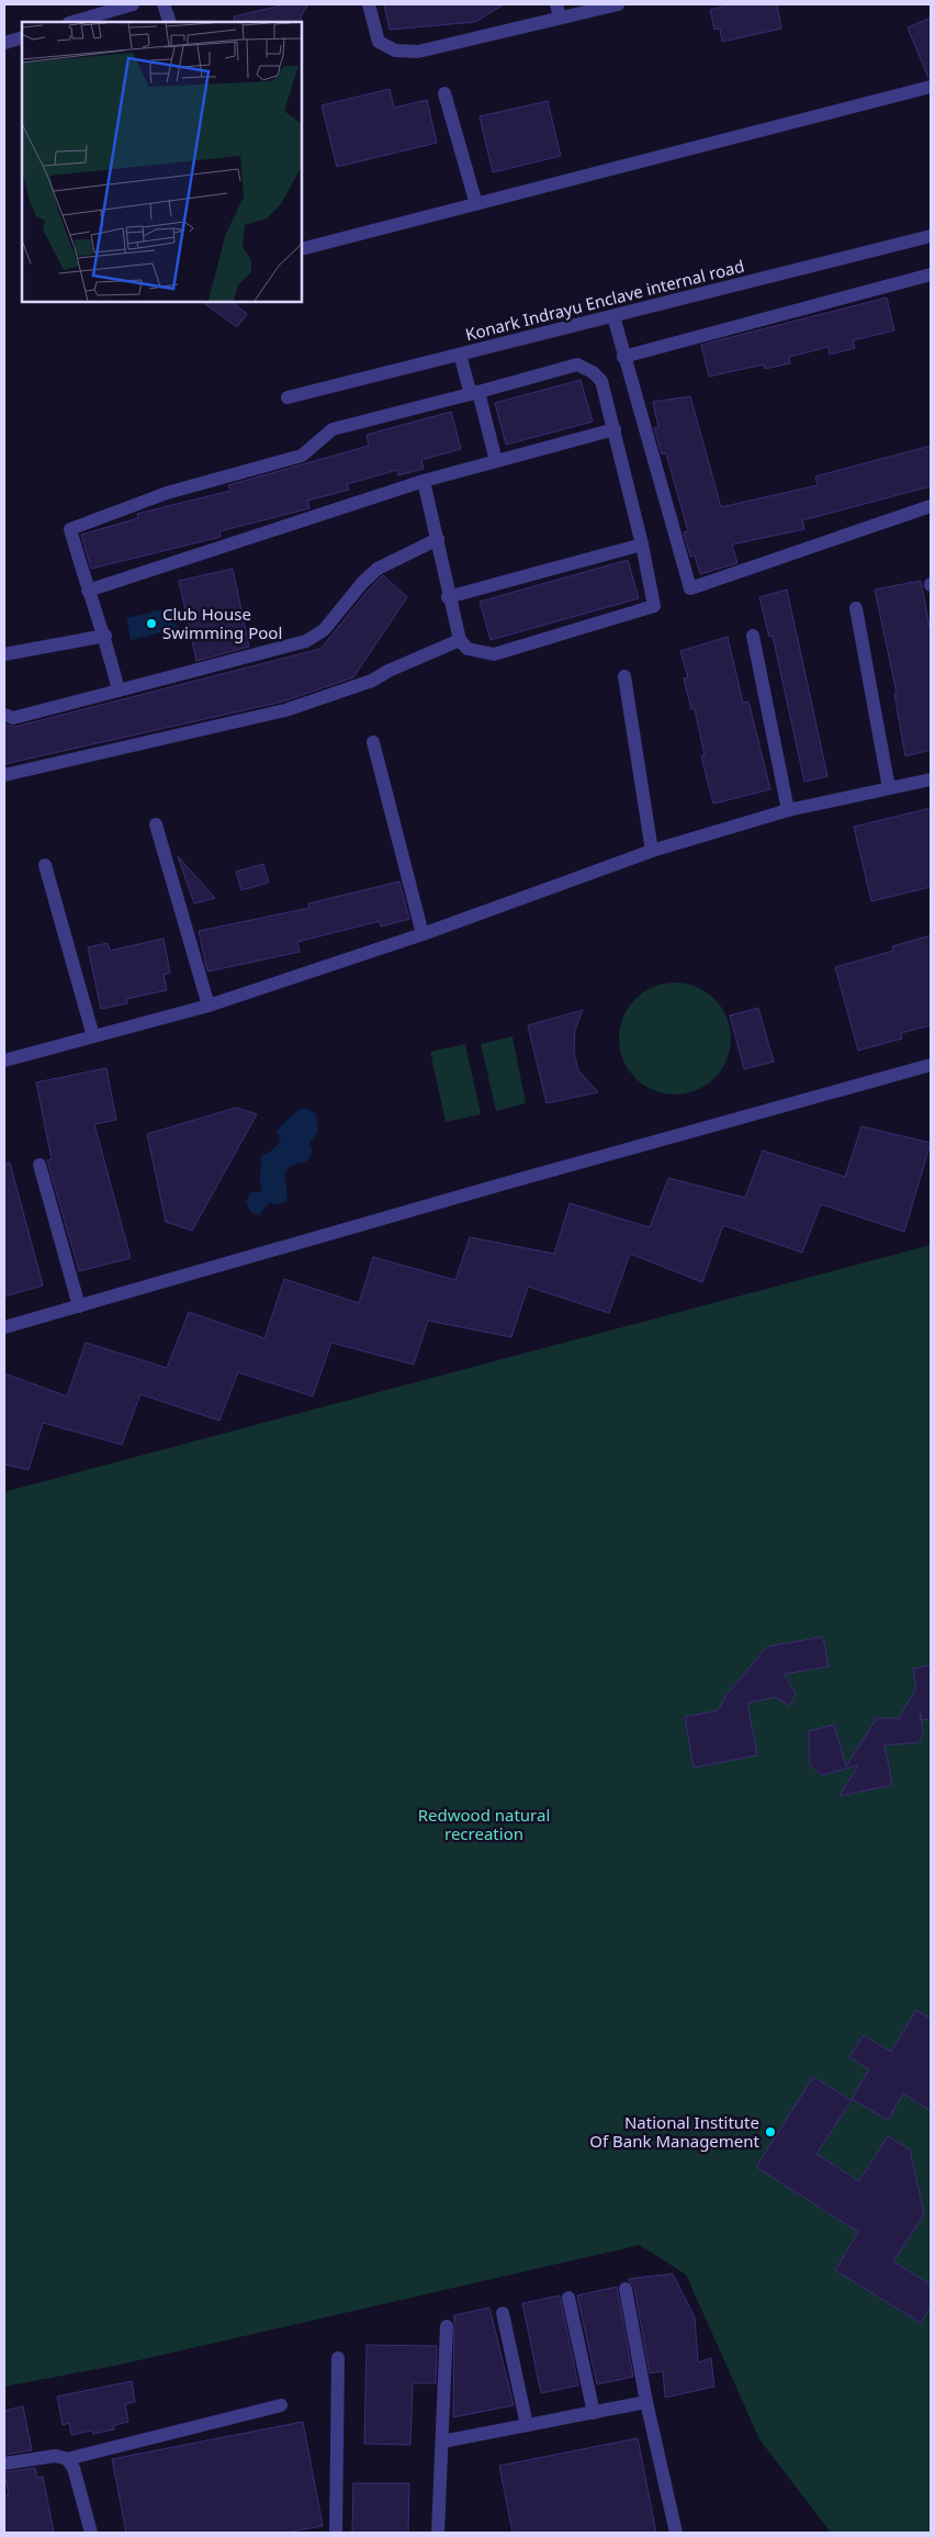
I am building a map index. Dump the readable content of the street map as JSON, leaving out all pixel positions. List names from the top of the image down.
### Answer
{
  "streets": {
    "street": ["Konark Indrayu Enclave internal road"]
  },
  "parks": ["Redwood natural recreation"],
  "places": ["Club House Swimming Pool", "National Institute Of Bank Management"]
}
